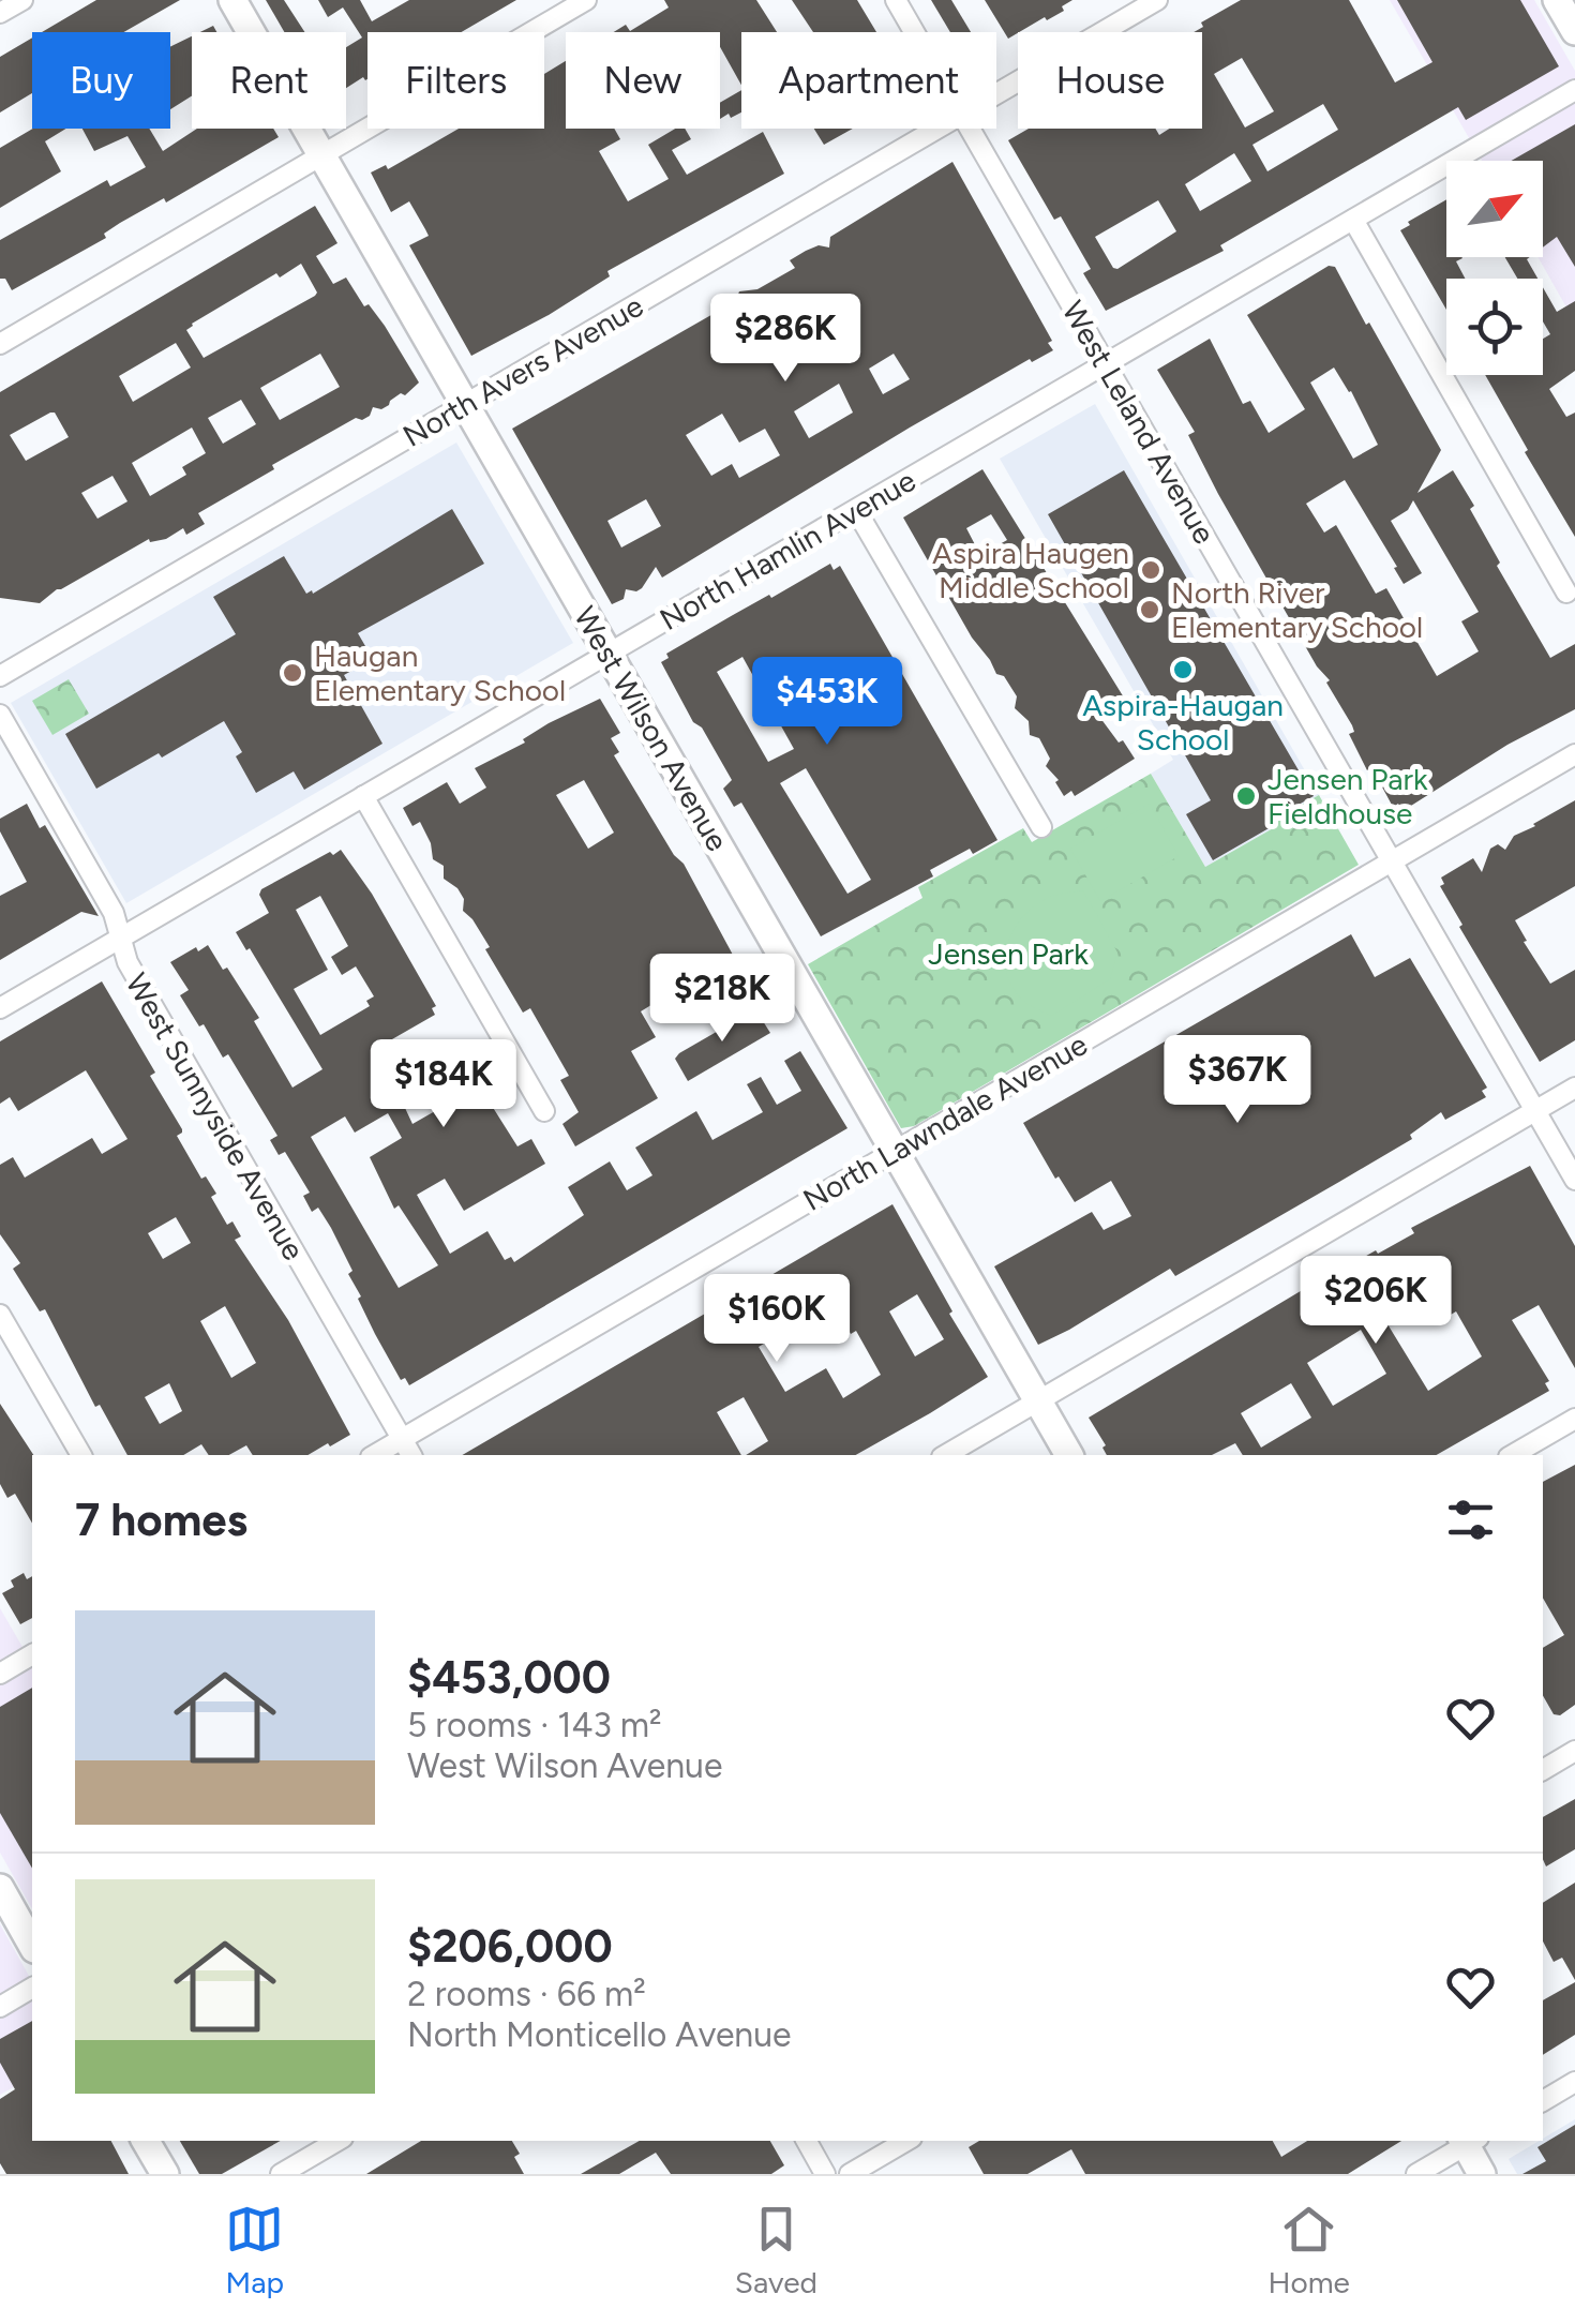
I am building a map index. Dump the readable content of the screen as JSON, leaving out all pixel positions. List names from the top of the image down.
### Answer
{
  "streets": {
    "street": [
      "North Avers Avenue",
      "West Leland Avenue",
      "North Hamlin Avenue",
      "West Wilson Avenue",
      "West Sunnyside Avenue",
      "North Lawndale Avenue"
    ]
  },
  "crossings": [
    ["North Avers Avenue", "West Wilson Avenue"],
    ["West Leland Avenue", "North Hamlin Avenue"],
    ["West Leland Avenue", "North Lawndale Avenue"],
    ["North Hamlin Avenue", "West Wilson Avenue"],
    ["North Hamlin Avenue", "West Sunnyside Avenue"],
    ["West Wilson Avenue", "North Lawndale Avenue"],
    ["West Sunnyside Avenue", "North Lawndale Avenue"]
  ],
  "parks": ["Jensen Park"],
  "places": [
    "Aspira Haugen Middle School",
    "North River Elementary School",
    "Aspira-Haugan School",
    "Haugan Elementary School",
    "Jensen Park Fieldhouse"
  ],
  "north": "top right",
  "page": {
    "chip": [
      "Buy",
      "Rent",
      "Filters",
      "New",
      "Apartment",
      "House"
    ],
    "price": [
      "$286K",
      "$453K",
      "$218K",
      "$367K",
      "$184K",
      "$206K",
      "$160K"
    ],
    "heading": "7 homes",
    "list": [
      {
        "name": "$453,000",
        "note": "5 rooms · 143 m² · West Wilson Avenue"
      },
      {
        "name": "$206,000",
        "note": "2 rooms · 66 m² · North Monticello Avenue"
      }
    ],
    "tabs": ["Map", "Saved", "Home"]
  }
}
